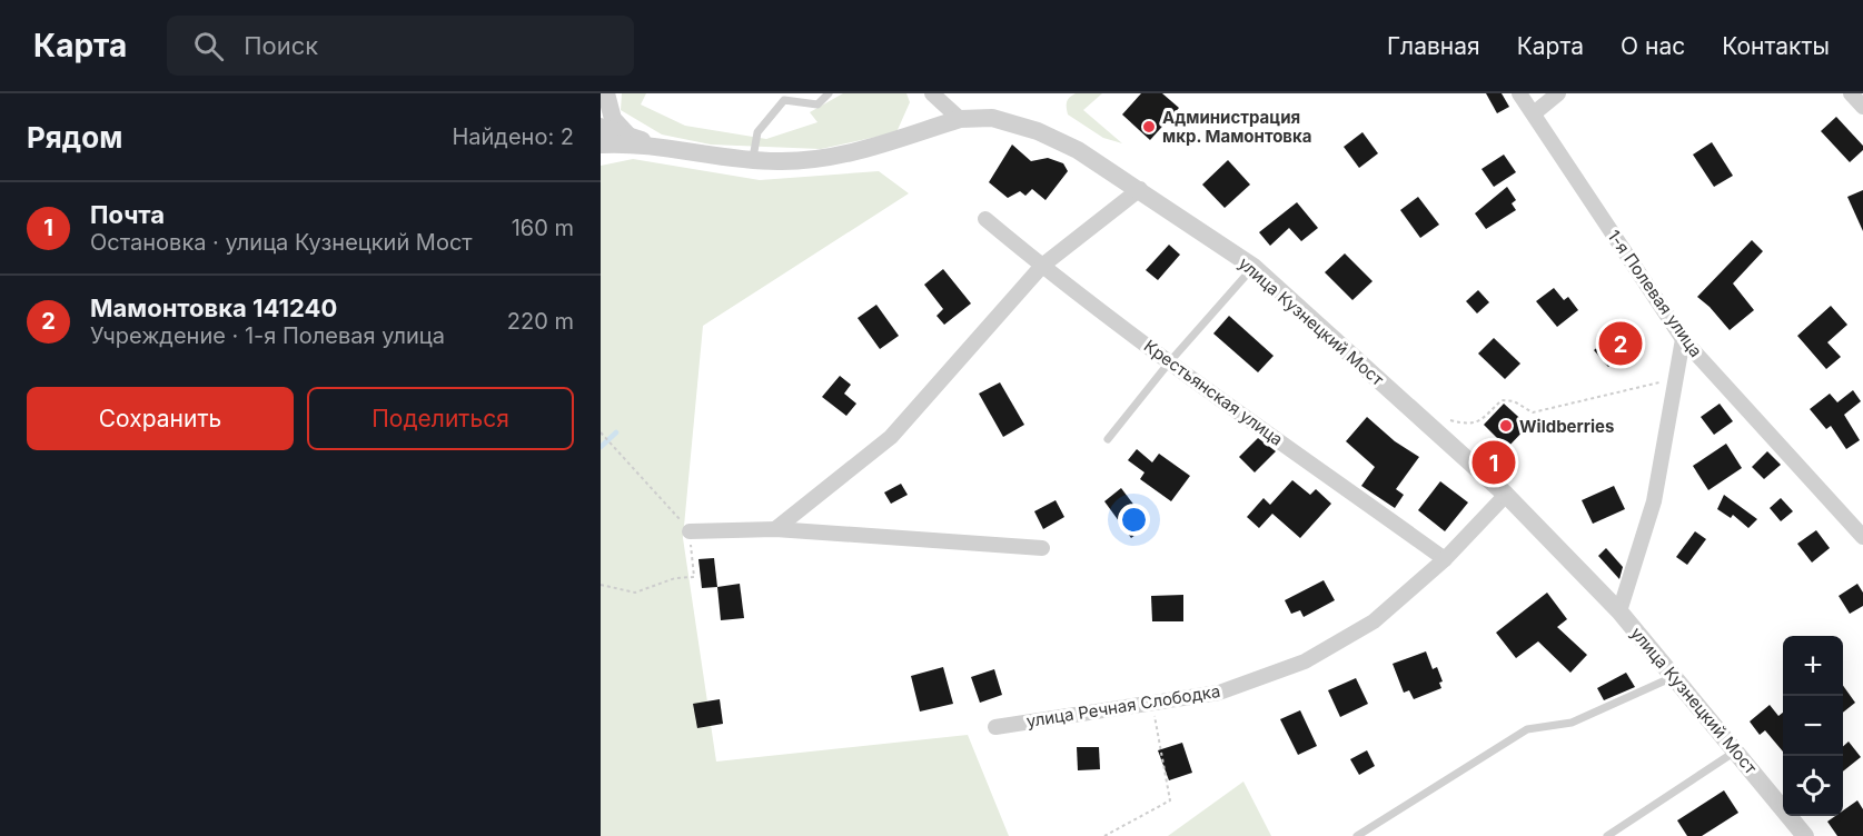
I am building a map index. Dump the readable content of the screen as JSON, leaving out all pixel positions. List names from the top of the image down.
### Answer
{
  "streets": {
    "street": [
      "1-я Полевая улица",
      "улица Кузнецкий Мост",
      "Крестьянская улица",
      "улица Речная Слободка"
    ]
  },
  "crossings": [
    ["улица Кузнецкий Мост", "улица Речная Слободка"],
    ["Крестьянская улица", "улица Речная Слободка"]
  ],
  "places": ["Администрация мкр. Мамонтовка", "Wildberries"],
  "page": {
    "header": "Карта",
    "search": "Поиск",
    "nav": [
      "Главная",
      "Карта",
      "О нас",
      "Контакты"
    ],
    "heading": ["Рядом", "Найдено: 2"],
    "list": [
      {
        "mark": "1",
        "name": "Почта",
        "note": "Остановка · улица Кузнецкий Мост",
        "value": "160 m"
      },
      {
        "mark": "2",
        "name": "Мамонтовка 141240",
        "note": "Учреждение · 1-я Полевая улица",
        "value": "220 m"
      }
    ],
    "pins": ["2", "1"],
    "buttons": ["Сохранить", "Поделиться"],
    "map_buttons": ["+", "−"]
  }
}
